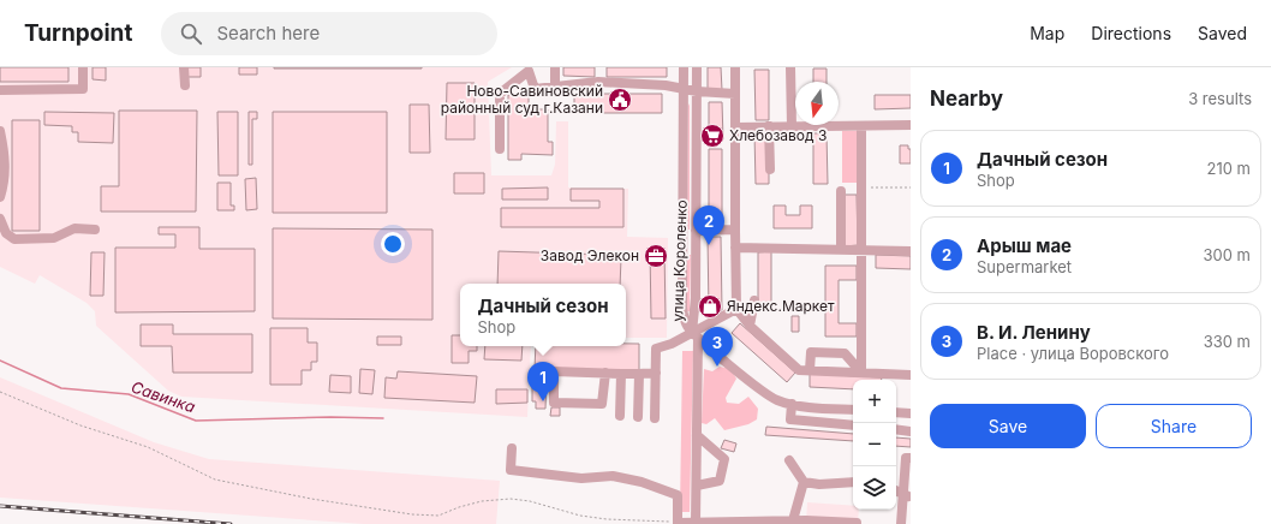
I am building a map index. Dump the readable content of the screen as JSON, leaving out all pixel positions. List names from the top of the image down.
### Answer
{
  "streets": {
    "street": ["улица Короленко"]
  },
  "water": ["Савинка"],
  "places": {
    "public building": ["Ново-Савиновский районный суд г.Казани"],
    "supermarket": ["Хлебозавод 3"],
    "office": ["Завод Элекон"],
    "shop": ["Яндекс.Маркет"]
  },
  "north": "bottom",
  "page": {
    "header": "Turnpoint",
    "search": "Search here",
    "nav": ["Map", "Directions", "Saved"],
    "heading": ["Nearby", "3 results"],
    "list": [
      {
        "mark": "1",
        "name": "Дачный сезон",
        "note": "Shop",
        "value": "210 m"
      },
      {
        "mark": "2",
        "name": "Арыш мае",
        "note": "Supermarket",
        "value": "300 m"
      },
      {
        "mark": "3",
        "name": "В. И. Ленину",
        "note": "Place · улица Воровского",
        "value": "330 m"
      }
    ],
    "pins": ["2", "3", "1"],
    "popup": ["Дачный сезон", "Shop"],
    "map_buttons": ["+", "−"],
    "buttons": ["Save", "Share"]
  }
}
